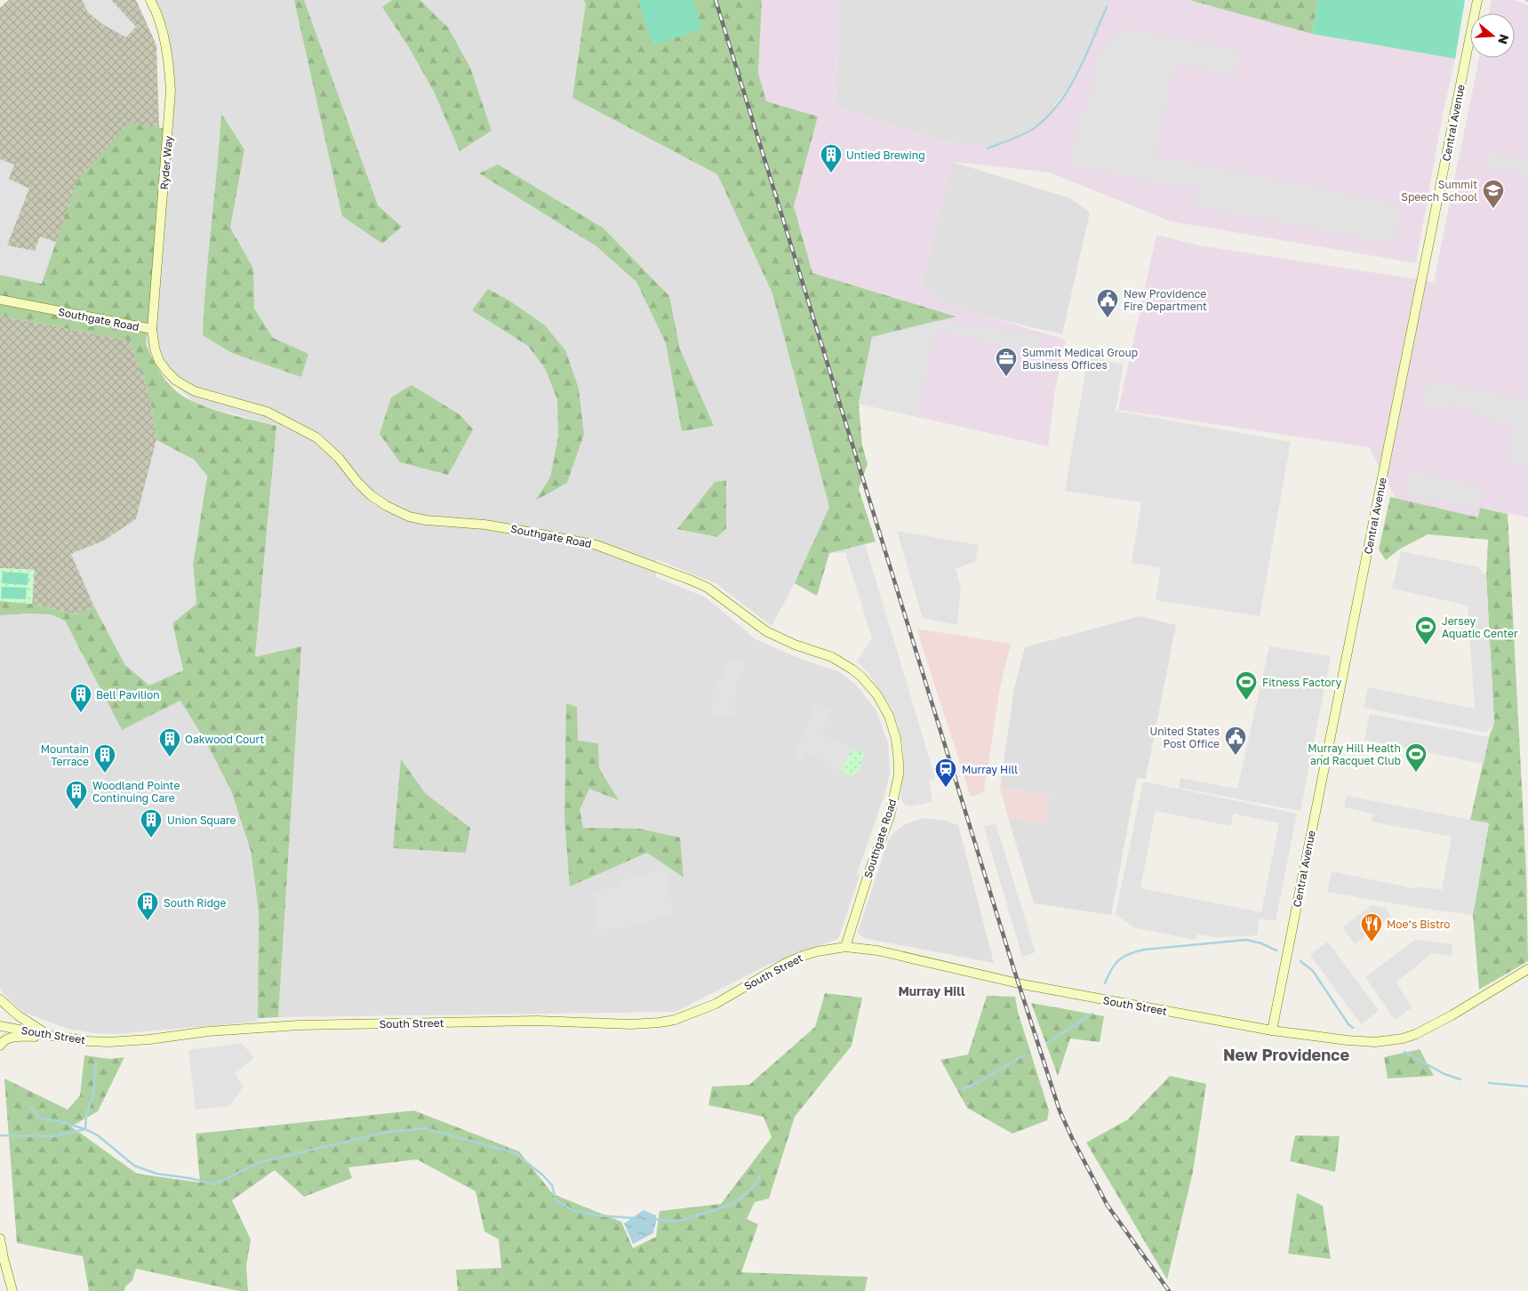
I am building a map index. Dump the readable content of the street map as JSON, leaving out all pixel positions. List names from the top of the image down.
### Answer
{
  "streets": {
    "street": [
      "Central Avenue",
      "Ryder Way",
      "Southgate Road",
      "South Street"
    ]
  },
  "crossings": [
    ["Central Avenue", "South Street"],
    ["Ryder Way", "Southgate Road"],
    ["Southgate Road", "South Street"]
  ],
  "districts": ["Murray Hill", "New Providence"],
  "places": {
    "building": [
      "Untied Brewing",
      "Bell Pavilion",
      "Oakwood Court",
      "Mountain Terrace",
      "Woodland Pointe Continuing Care",
      "Union Square",
      "South Ridge"
    ],
    "school or university": ["Summit Speech School"],
    "public building": ["New Providence Fire Department", "United States Post Office"],
    "office": ["Summit Medical Group Business Offices"],
    "sports": ["Jersey Aquatic Center", "Fitness Factory", "Murray Hill Health and Racquet Club"],
    "station": ["Murray Hill"],
    "restaurant": ["Moe‘s Bistro"]
  },
  "north": "right"
}
